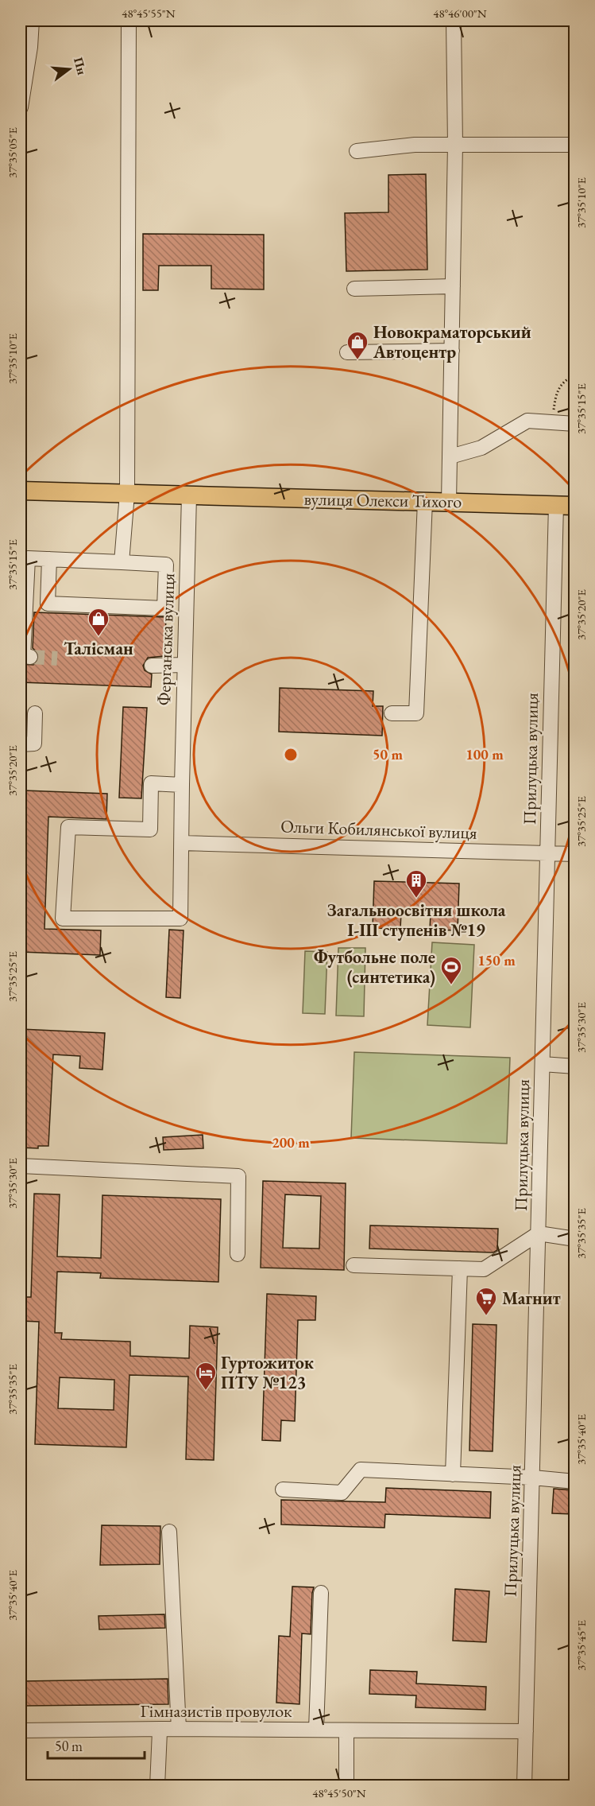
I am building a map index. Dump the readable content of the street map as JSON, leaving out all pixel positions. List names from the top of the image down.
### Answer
{
  "streets": {
    "main road": ["вулиця Олекси Тихого"],
    "street": [
      "Ферганська вулиця",
      "Прилуцька вулиця",
      "Ольги Кобилянської вулиця",
      "Гімназистів провулок"
    ]
  },
  "crossings": [
    ["вулиця Олекси Тихого", "Ферганська вулиця"],
    ["вулиця Олекси Тихого", "Прилуцька вулиця"],
    ["Ферганська вулиця", "Ольги Кобилянської вулиця"],
    ["Прилуцька вулиця", "Ольги Кобилянської вулиця"],
    ["Прилуцька вулиця", "Гімназистів провулок"]
  ],
  "places": {
    "shop": ["Новокраматорський Автоцентр", "Талісман"],
    "building": ["Загальноосвітня школа І-ІІІ ступенів №19"],
    "sports": ["Футбольне поле (синтетика)"],
    "supermarket": ["Магнит"],
    "hotel": ["Гуртожиток ПТУ №123"]
  },
  "scale_bar": "50 m",
  "north": "right",
  "coordinates": [
    "48°45'55\"N",
    "48°46'00\"N",
    "37°35'05\"E",
    "37°35'10\"E",
    "37°35'15\"E",
    "37°35'20\"E",
    "37°35'25\"E",
    "37°35'30\"E",
    "37°35'35\"E",
    "37°35'40\"E",
    "37°35'45\"E",
    "48°45'50\"N"
  ],
  "rings": [
    "50 m",
    "100 m",
    "150 m",
    "200 m"
  ]
}
